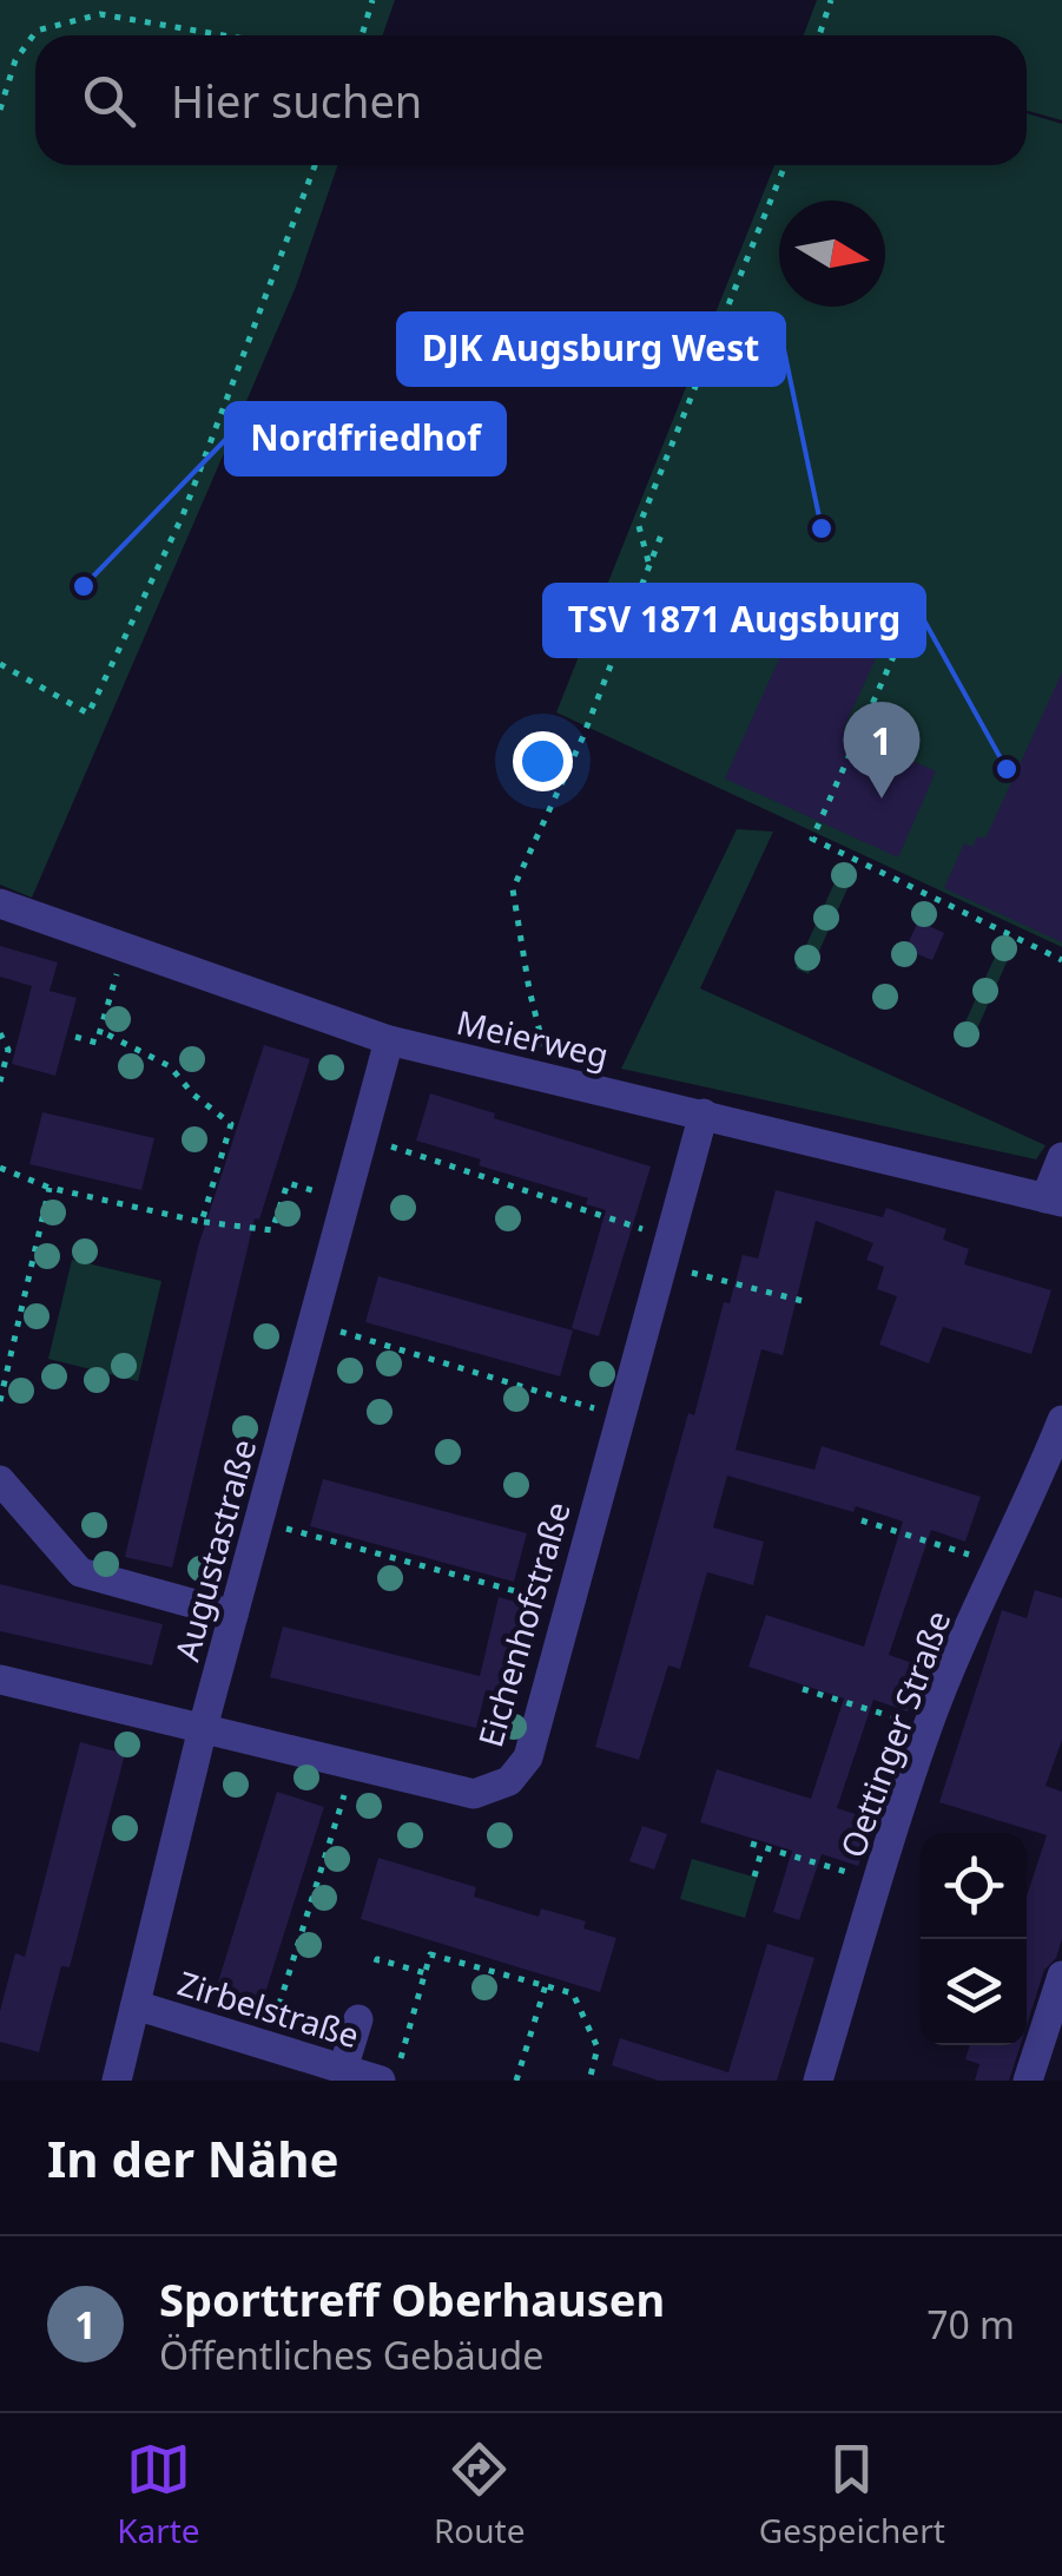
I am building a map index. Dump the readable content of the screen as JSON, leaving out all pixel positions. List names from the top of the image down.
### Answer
{
  "streets": {
    "street": [
      "Meierweg",
      "Augustastraße",
      "Eichenhofstraße",
      "Oettinger Straße",
      "Zirbelstraße"
    ]
  },
  "crossings": [
    ["Meierweg", "Augustastraße"],
    ["Meierweg", "Eichenhofstraße"],
    ["Augustastraße", "Eichenhofstraße"],
    ["Augustastraße", "Zirbelstraße"]
  ],
  "places": ["DJK Augsburg West", "Nordfriedhof", "TSV 1871 Augsburg"],
  "north": "right",
  "page": {
    "search": "Hier suchen",
    "pins": "1",
    "heading": "In der Nähe",
    "list": [
      {
        "mark": "1",
        "name": "Sporttreff Oberhausen",
        "note": "Öffentliches Gebäude",
        "value": "70 m"
      }
    ],
    "nav": ["Karte", "Route", "Gespeichert"]
  }
}
